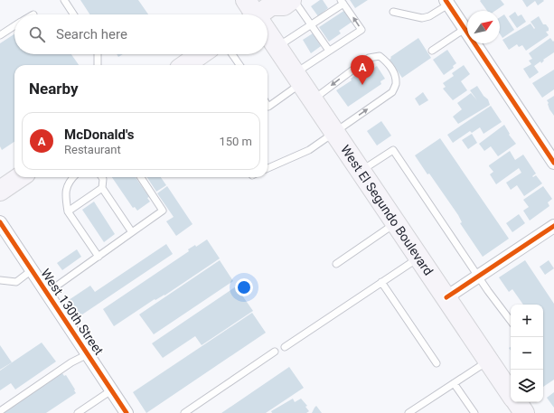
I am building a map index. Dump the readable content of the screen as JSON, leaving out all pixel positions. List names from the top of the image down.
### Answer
{
  "streets": {
    "main road": ["West El Segundo Boulevard"],
    "street": ["West 130th Street"]
  },
  "north": "top right",
  "page": {
    "search": "Search here",
    "pins": "A",
    "heading": "Nearby",
    "list": [
      {
        "mark": "A",
        "name": "McDonald's",
        "note": "Restaurant",
        "value": "150 m"
      }
    ],
    "map_buttons": ["+", "−"]
  }
}
